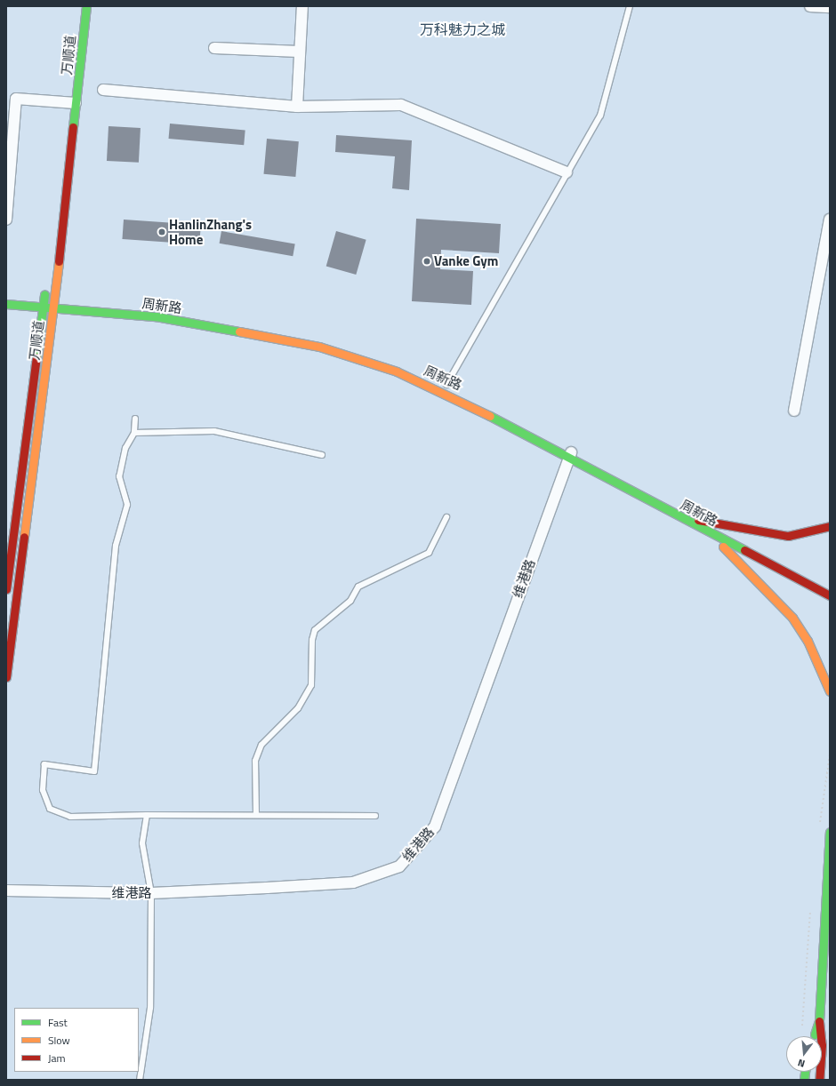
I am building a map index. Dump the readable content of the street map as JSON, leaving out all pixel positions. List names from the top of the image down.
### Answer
{
  "streets": {
    "main road": ["万顺道", "周新路"],
    "street": ["维港路"]
  },
  "crossings": [
    ["万顺道", "周新路"],
    ["周新路", "维港路"]
  ],
  "districts": ["万科魅力之城"],
  "places": ["HanlinZhang's Home", "Vanke Gym"],
  "legend": ["Fast", "Slow", "Jam"],
  "north": "bottom"
}
